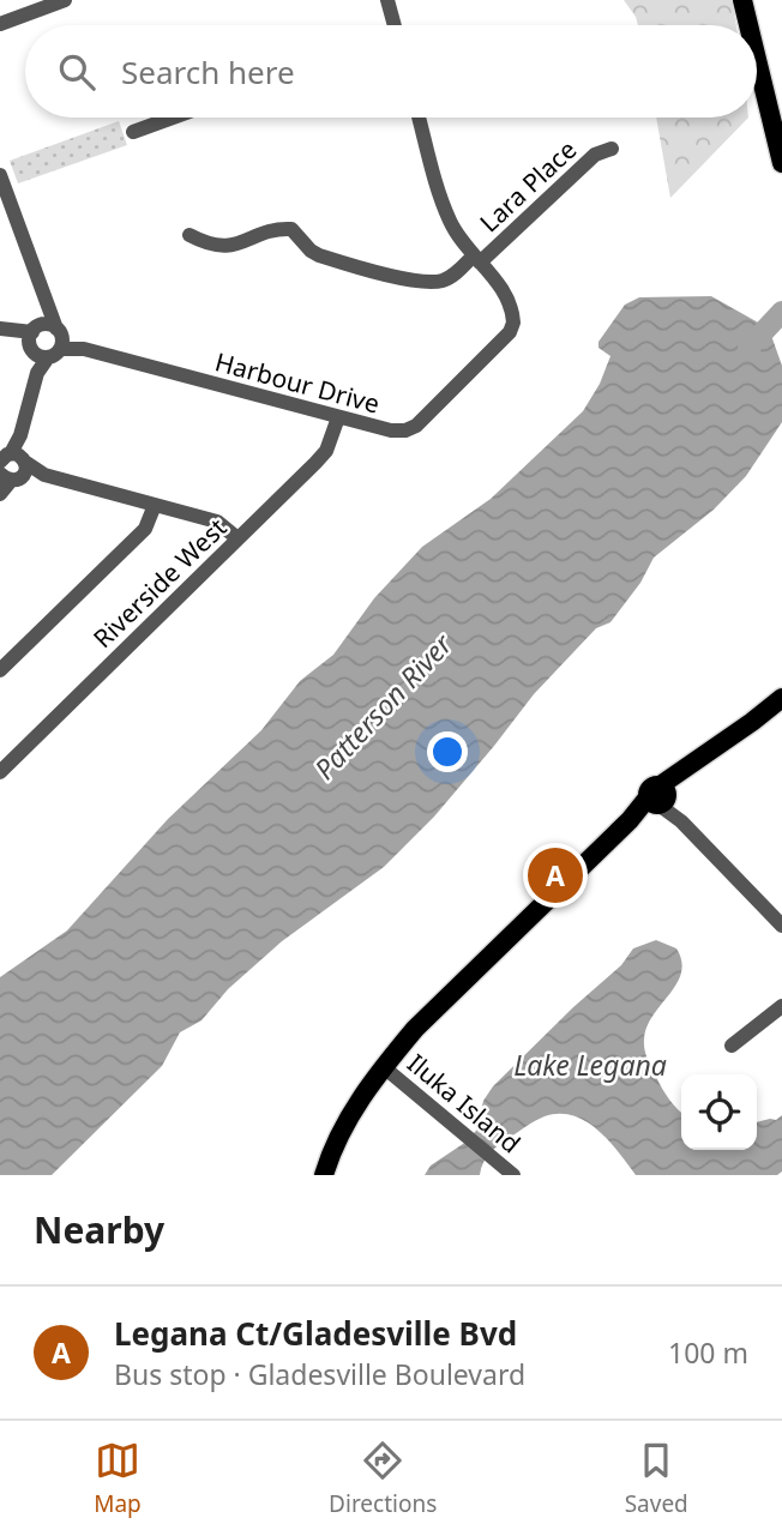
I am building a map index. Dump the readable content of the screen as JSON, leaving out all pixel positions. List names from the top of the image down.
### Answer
{
  "streets": {
    "street": [
      "Lara Place",
      "Harbour Drive",
      "Riverside West",
      "Iluka Island"
    ]
  },
  "crossings": [
    ["Lara Place", "Harbour Drive"],
    ["Harbour Drive", "Riverside West"]
  ],
  "water": ["Patterson River", "Lake Legana"],
  "page": {
    "search": "Search here",
    "pins": "A",
    "heading": "Nearby",
    "list": [
      {
        "mark": "A",
        "name": "Legana Ct/Gladesville Bvd",
        "note": "Bus stop · Gladesville Boulevard",
        "value": "100 m"
      }
    ],
    "nav": ["Map", "Directions", "Saved"]
  }
}
